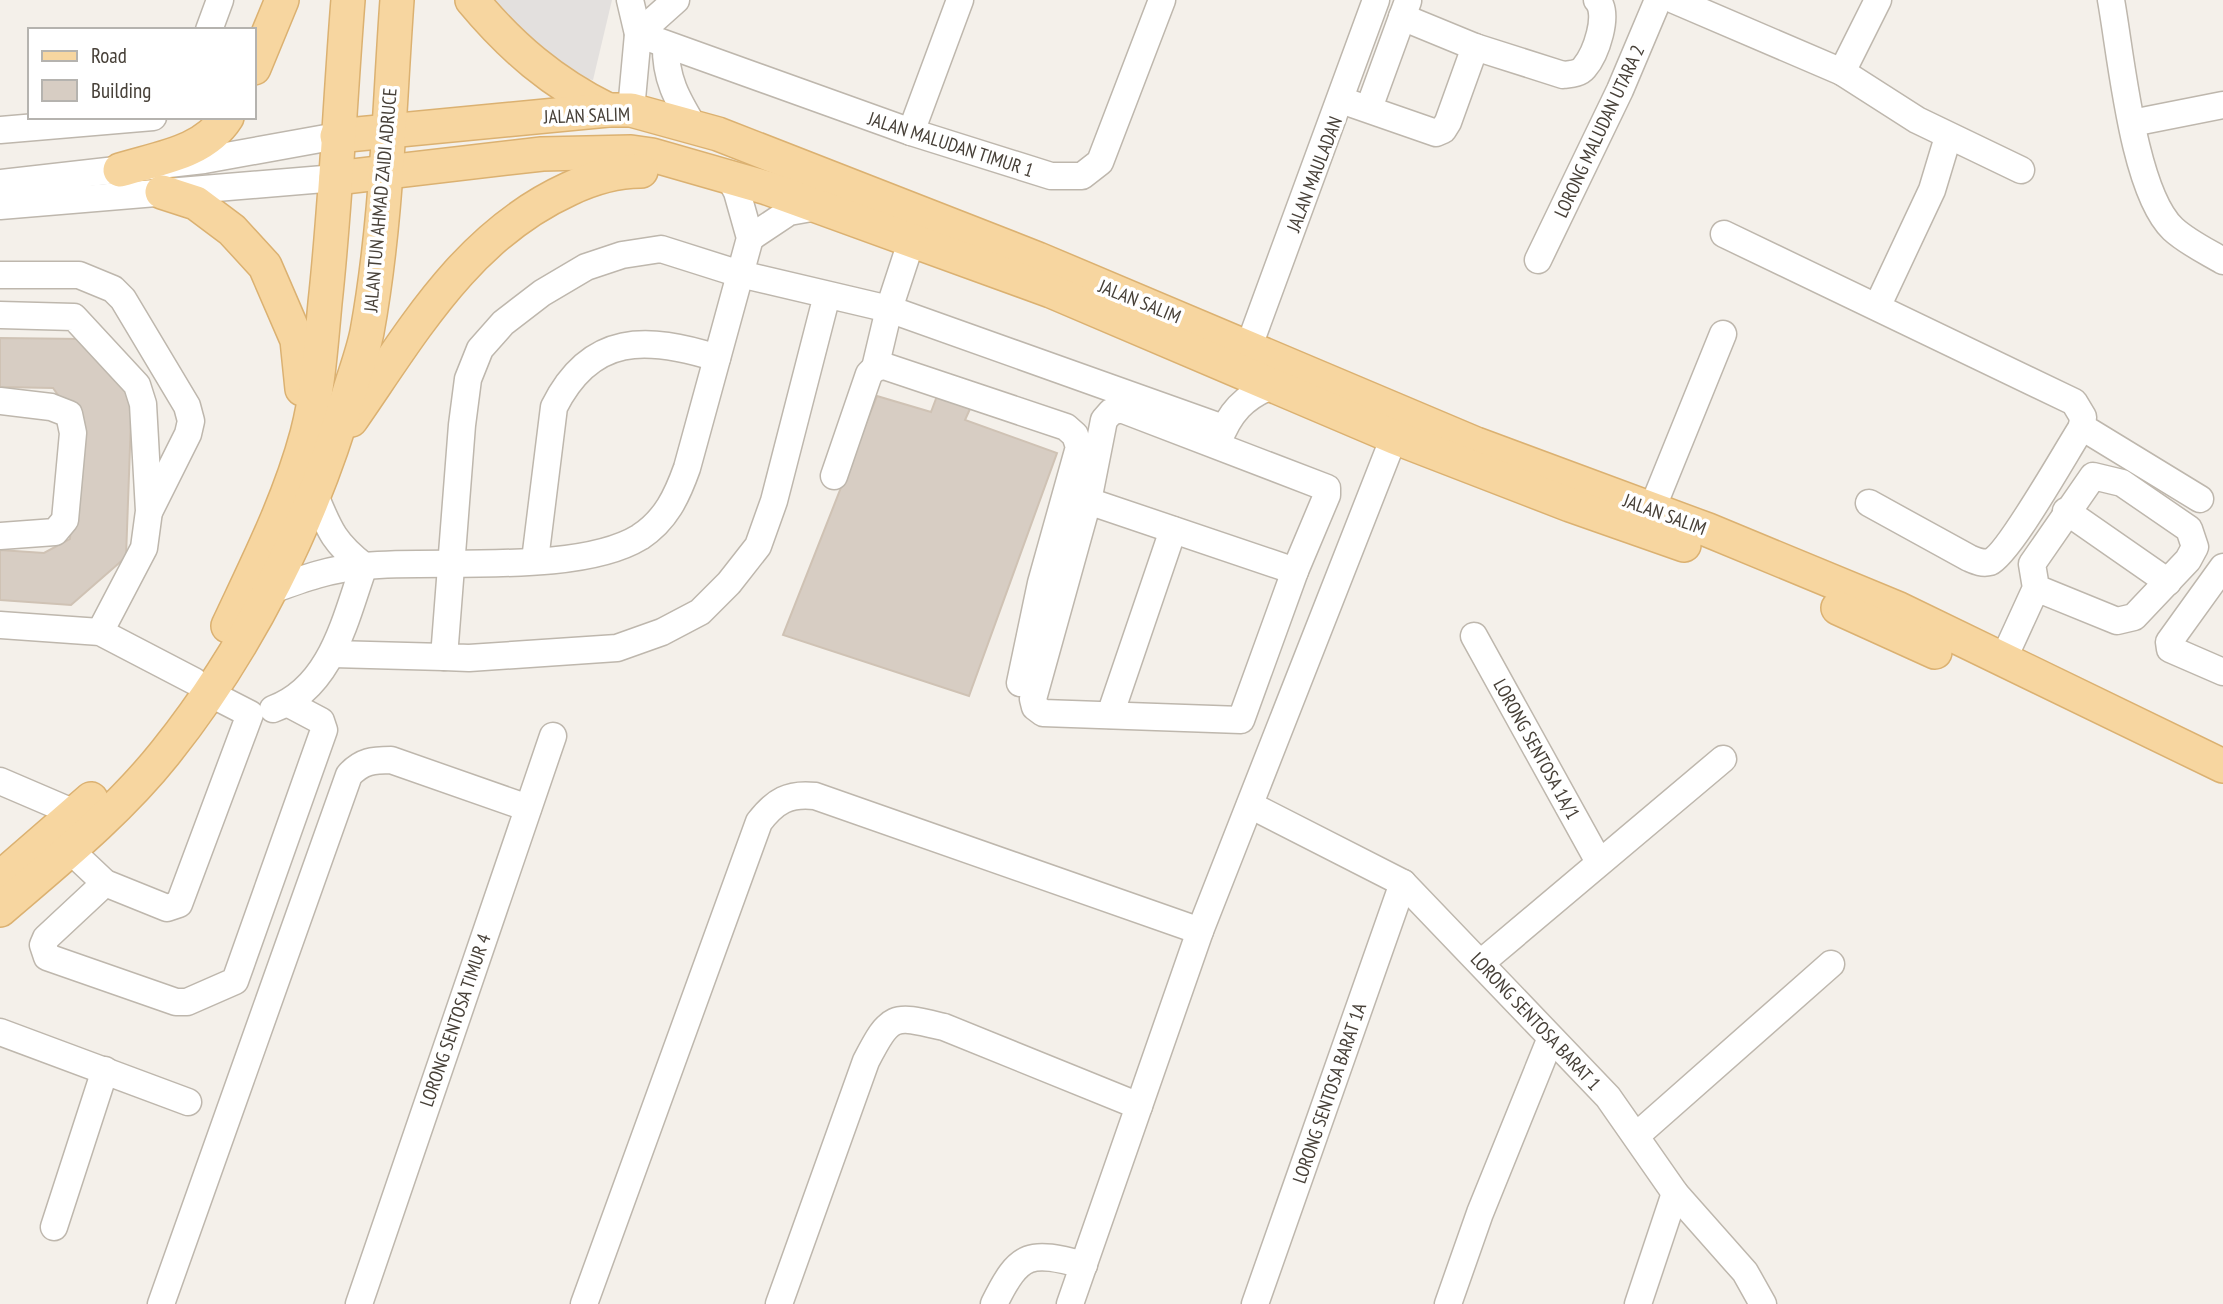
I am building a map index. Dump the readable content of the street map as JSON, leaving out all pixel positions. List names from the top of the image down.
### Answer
{
  "streets": {
    "main road": ["JALAN SALIM", "JALAN TUN AHMAD ZAIDI ADRUCE"],
    "street": [
      "LORONG MALUDAN UTARA 2",
      "JALAN MALUDAN TIMUR 1",
      "JALAN MAULADAN",
      "LORONG SENTOSA 1A/1",
      "LORONG SENTOSA TIMUR 4",
      "LORONG SENTOSA BARAT 1",
      "LORONG SENTOSA BARAT 1A"
    ]
  },
  "crossings": [
    ["JALAN SALIM", "JALAN MAULADAN"],
    ["JALAN SALIM", "JALAN TUN AHMAD ZAIDI ADRUCE"],
    ["LORONG SENTOSA BARAT 1", "LORONG SENTOSA BARAT 1A"]
  ],
  "legend": ["Road", "Building"]
}
